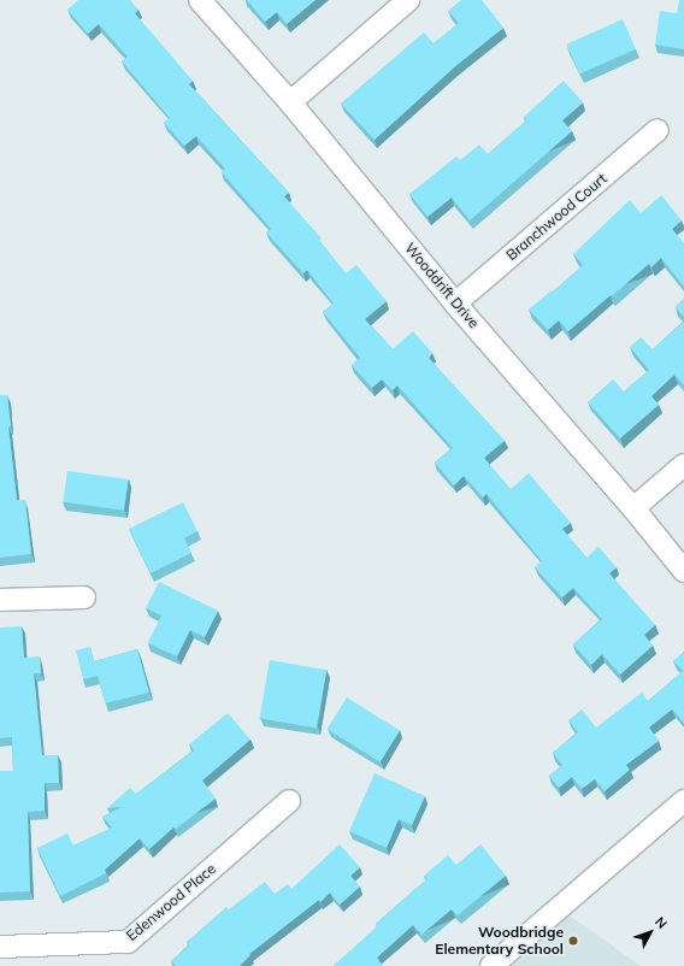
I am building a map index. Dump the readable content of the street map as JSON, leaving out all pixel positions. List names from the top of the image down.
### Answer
{
  "streets": {
    "street": ["Branchwood Court", "Wooddrift Drive", "Edenwood Place"]
  },
  "crossings": [
    ["Branchwood Court", "Wooddrift Drive"]
  ],
  "places": ["Woodbridge Elementary School"],
  "north": "top right"
}
